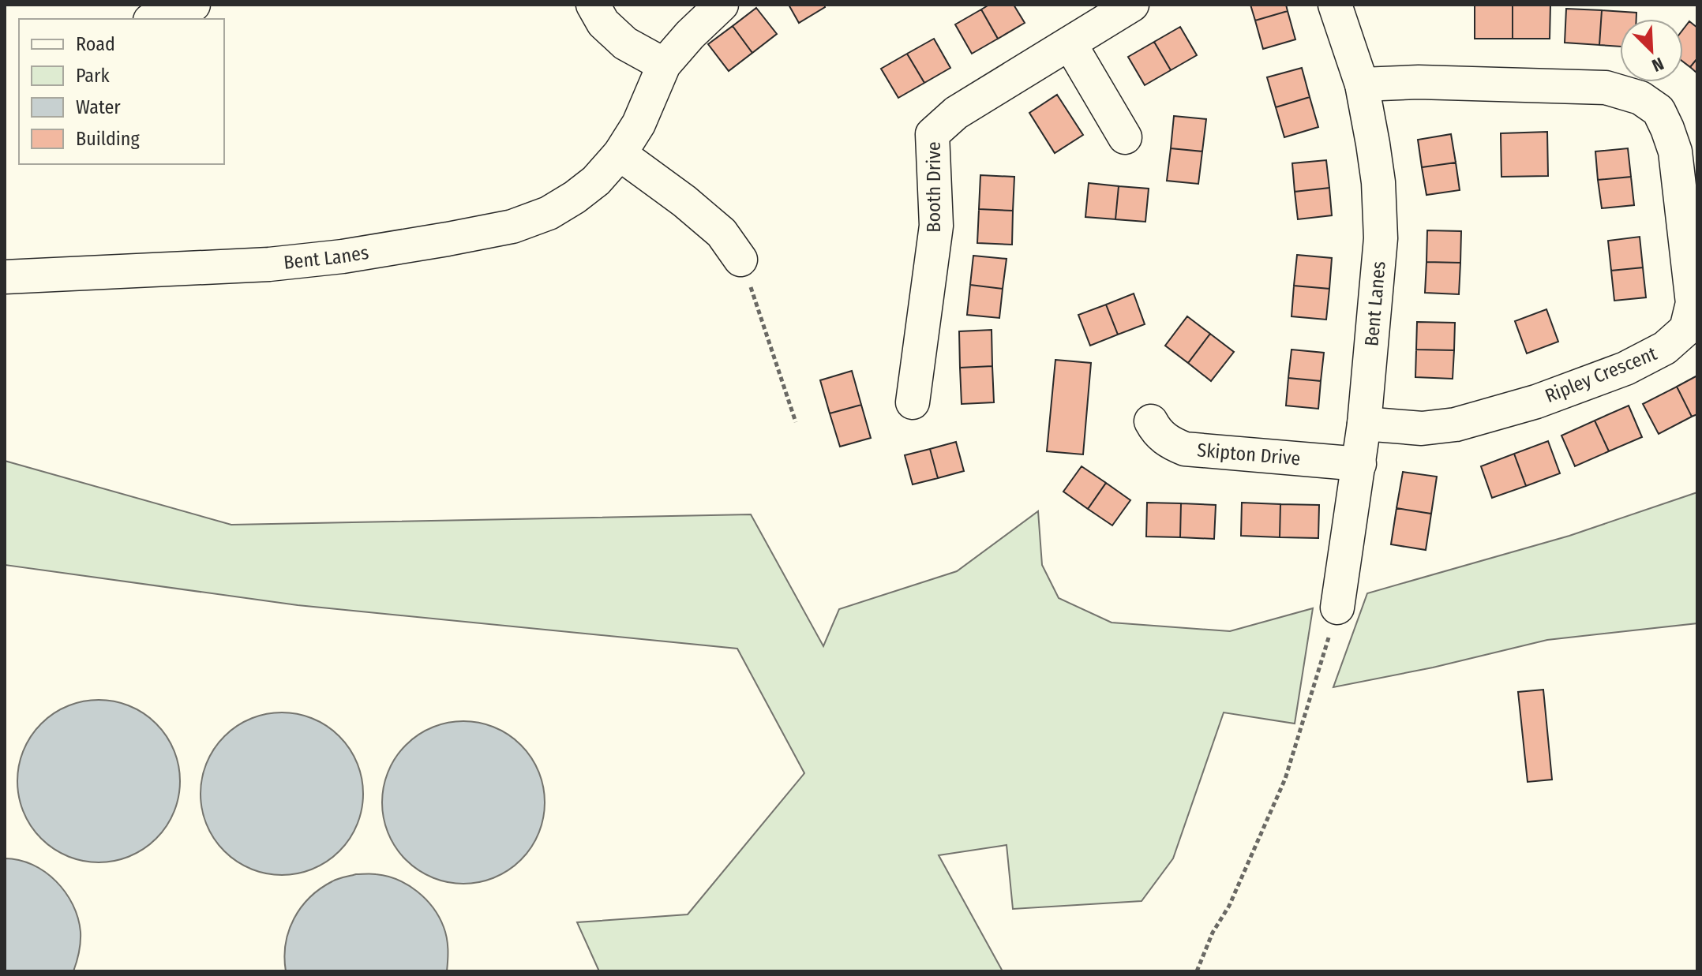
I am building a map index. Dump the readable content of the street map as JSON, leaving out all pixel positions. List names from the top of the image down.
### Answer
{
  "streets": {
    "street": [
      "Booth Drive",
      "Bent Lanes",
      "Ripley Crescent",
      "Skipton Drive"
    ]
  },
  "crossings": [
    ["Bent Lanes", "Ripley Crescent"],
    ["Bent Lanes", "Skipton Drive"]
  ],
  "legend": [
    "Road",
    "Park",
    "Water",
    "Building"
  ],
  "north": "bottom right"
}
